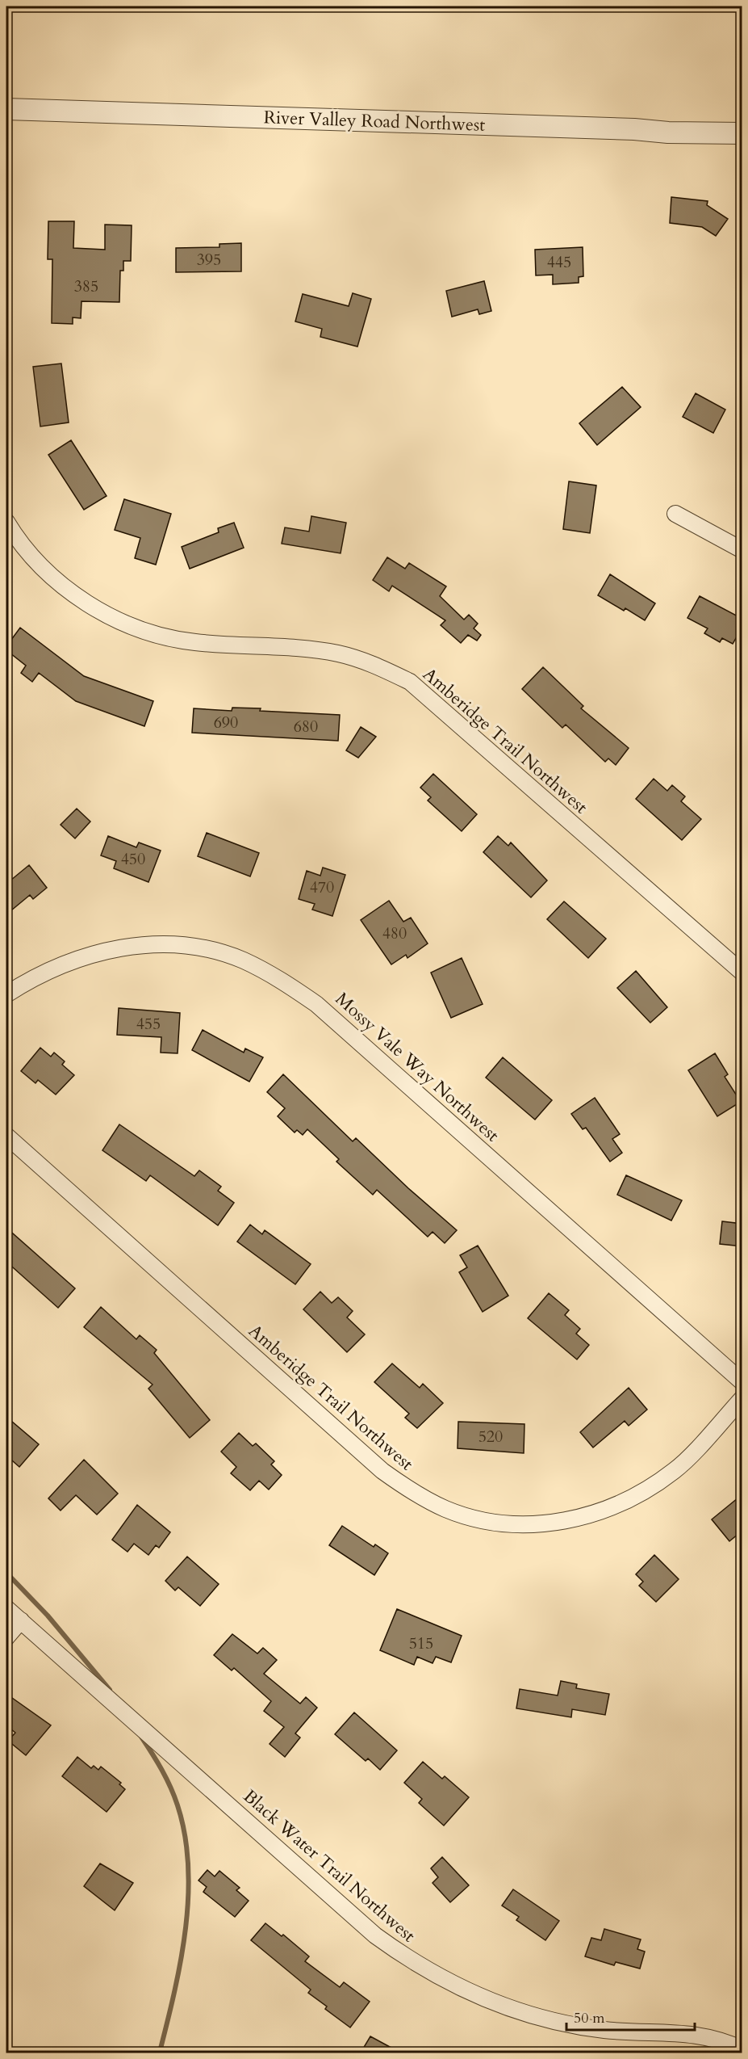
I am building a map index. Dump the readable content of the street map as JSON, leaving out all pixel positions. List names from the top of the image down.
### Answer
{
  "streets": {
    "street": [
      "River Valley Road Northwest",
      "Amberidge Trail Northwest",
      "Mossy Vale Way Northwest",
      "Black Water Trail Northwest"
    ]
  },
  "house_numbers": [
    "395",
    "445",
    "385",
    "690",
    "680",
    "450",
    "470",
    "480",
    "455",
    "520",
    "515"
  ],
  "scale_bar": "50 m"
}
